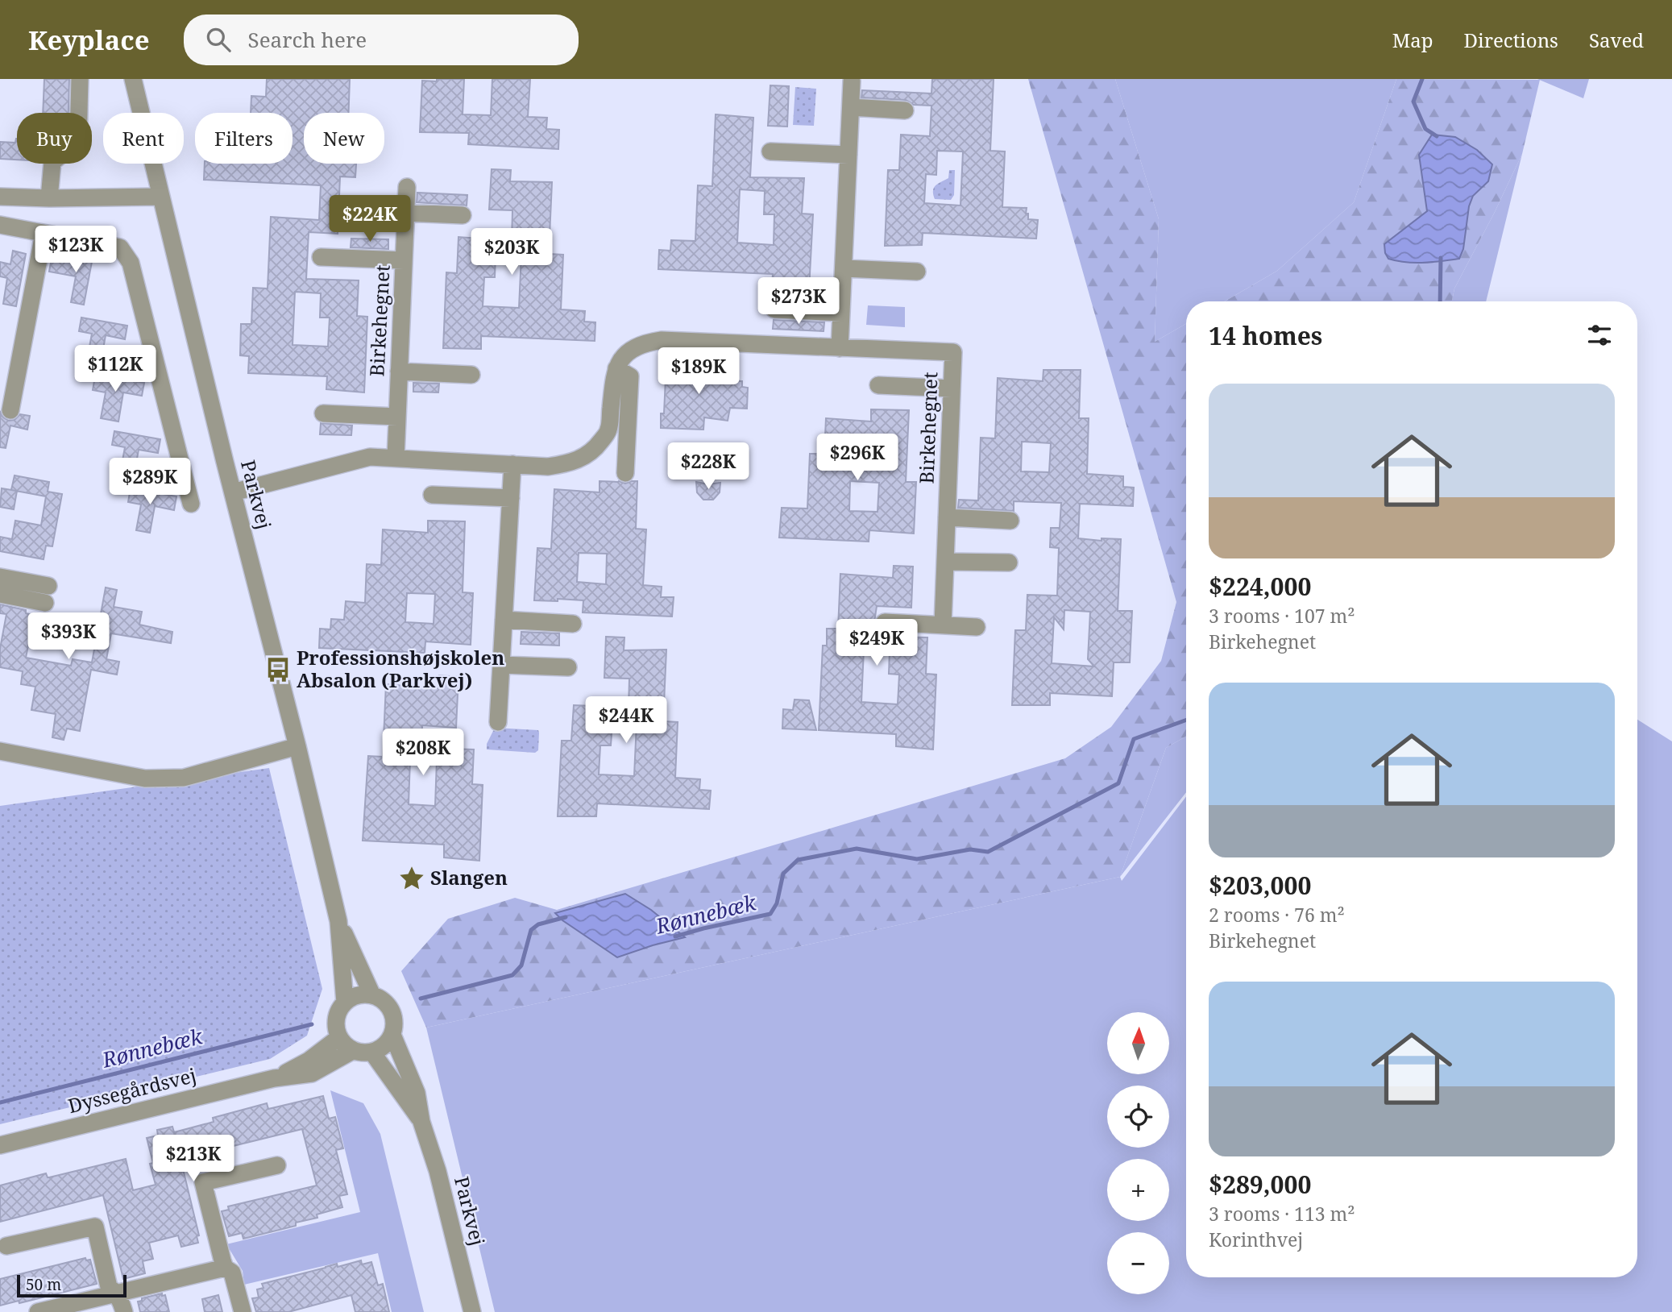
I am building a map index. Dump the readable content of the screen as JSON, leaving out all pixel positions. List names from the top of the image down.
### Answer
{
  "streets": {
    "street": ["Birkehegnet", "Parkvej", "Dyssegårdsvej"]
  },
  "crossings": [
    ["Parkvej", "Dyssegårdsvej"]
  ],
  "water": ["Rønnebæk"],
  "places": {
    "bus stop": ["Professionshøjskolen Absalon (Parkvej)"],
    "place": ["Slangen"]
  },
  "scale_bar": "50 m",
  "north": "top",
  "page": {
    "header": "Keyplace",
    "search": "Search here",
    "nav": ["Map", "Directions", "Saved"],
    "chip": [
      "Buy",
      "Rent",
      "Filters",
      "New"
    ],
    "price": [
      "$224K",
      "$123K",
      "$203K",
      "$273K",
      "$112K",
      "$189K",
      "$296K",
      "$228K",
      "$289K",
      "$393K",
      "$249K",
      "$244K",
      "$208K",
      "$213K"
    ],
    "heading": "14 homes",
    "list": [
      {
        "name": "$224,000",
        "note": "3 rooms · 107 m² · Birkehegnet"
      },
      {
        "name": "$203,000",
        "note": "2 rooms · 76 m² · Birkehegnet"
      },
      {
        "name": "$289,000",
        "note": "3 rooms · 113 m² · Korinthvej"
      }
    ],
    "map_buttons": ["+", "−"],
    "scale": "50 m"
  }
}
